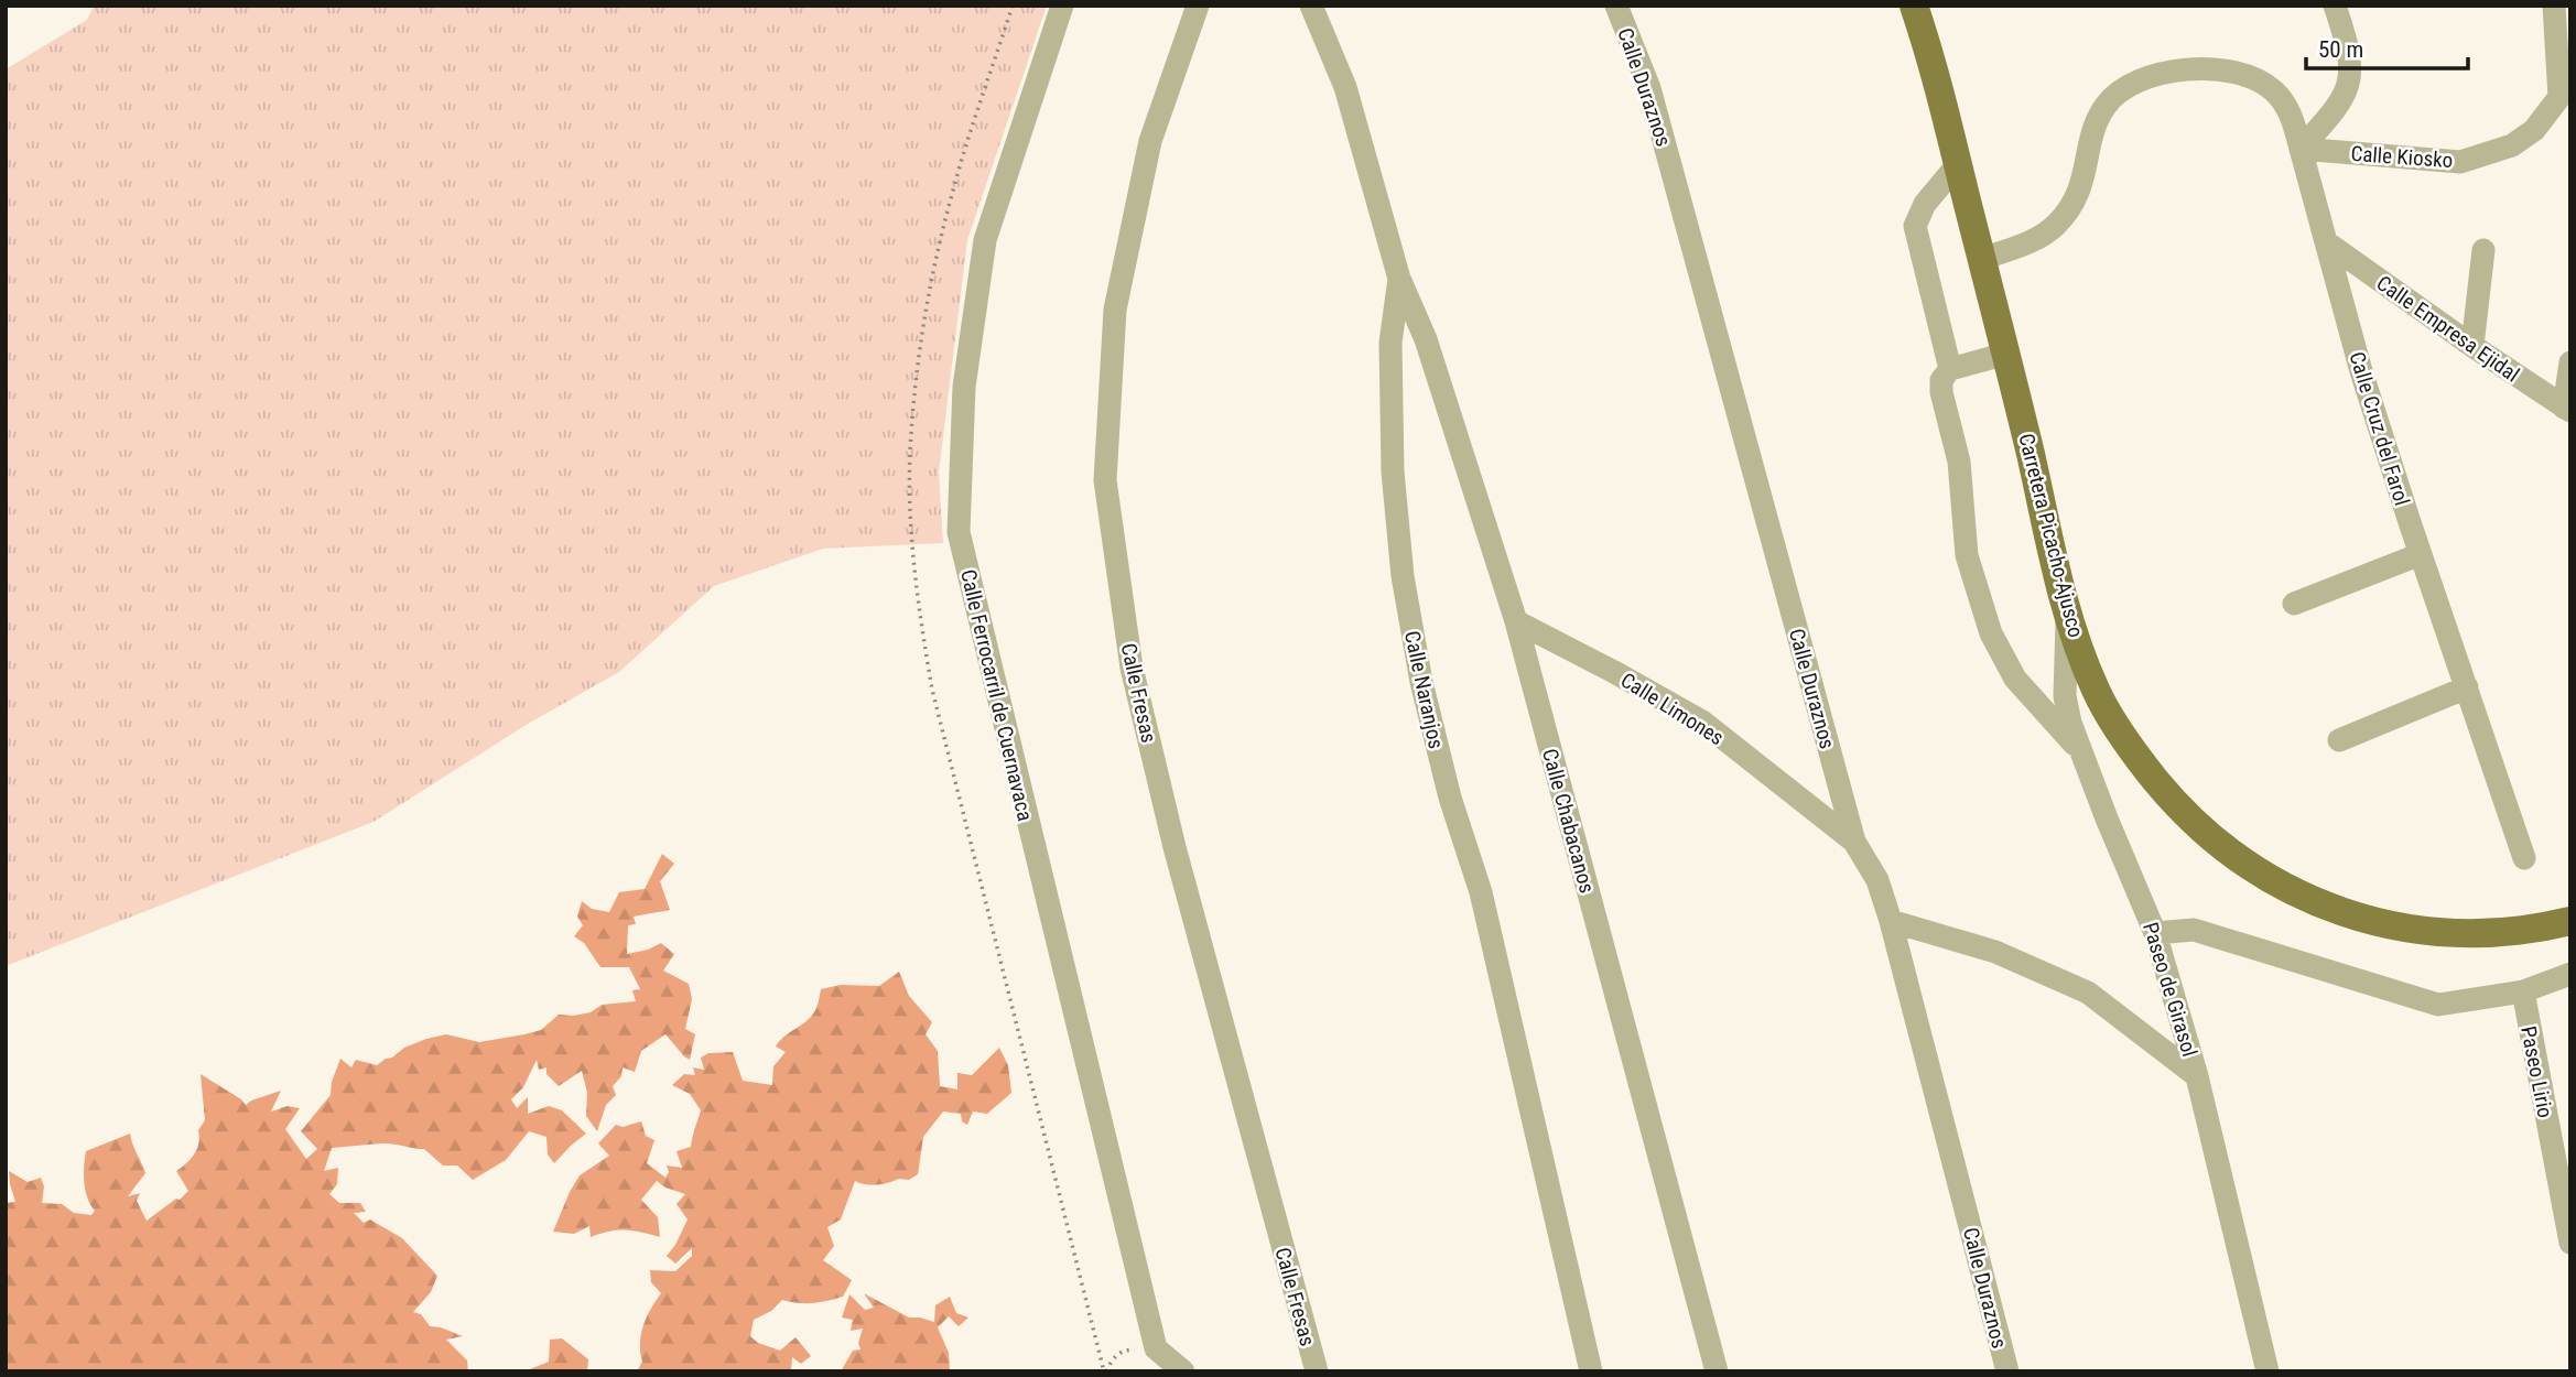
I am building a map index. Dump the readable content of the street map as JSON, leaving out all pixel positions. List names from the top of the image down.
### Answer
{
  "streets": {
    "main road": ["Carretera Picacho-Ajusco"],
    "street": [
      "Calle Duraznos",
      "Calle Kiosko",
      "Calle Empresa Ejidal",
      "Calle Cruz del Farol",
      "Calle Naranjos",
      "Calle Fresas",
      "Calle Ferrocarril de Cuernavaca",
      "Calle Limones",
      "Calle Chabacanos",
      "Paseo de Girasol",
      "Paseo Lirio"
    ]
  },
  "crossings": [
    ["Calle Duraznos", "Calle Limones"],
    ["Calle Kiosko", "Calle Cruz del Farol"],
    ["Calle Empresa Ejidal", "Calle Cruz del Farol"],
    ["Carretera Picacho-Ajusco", "Paseo de Girasol"],
    ["Calle Naranjos", "Calle Chabacanos"],
    ["Calle Limones", "Calle Chabacanos"]
  ],
  "scale_bar": "50 m"
}
